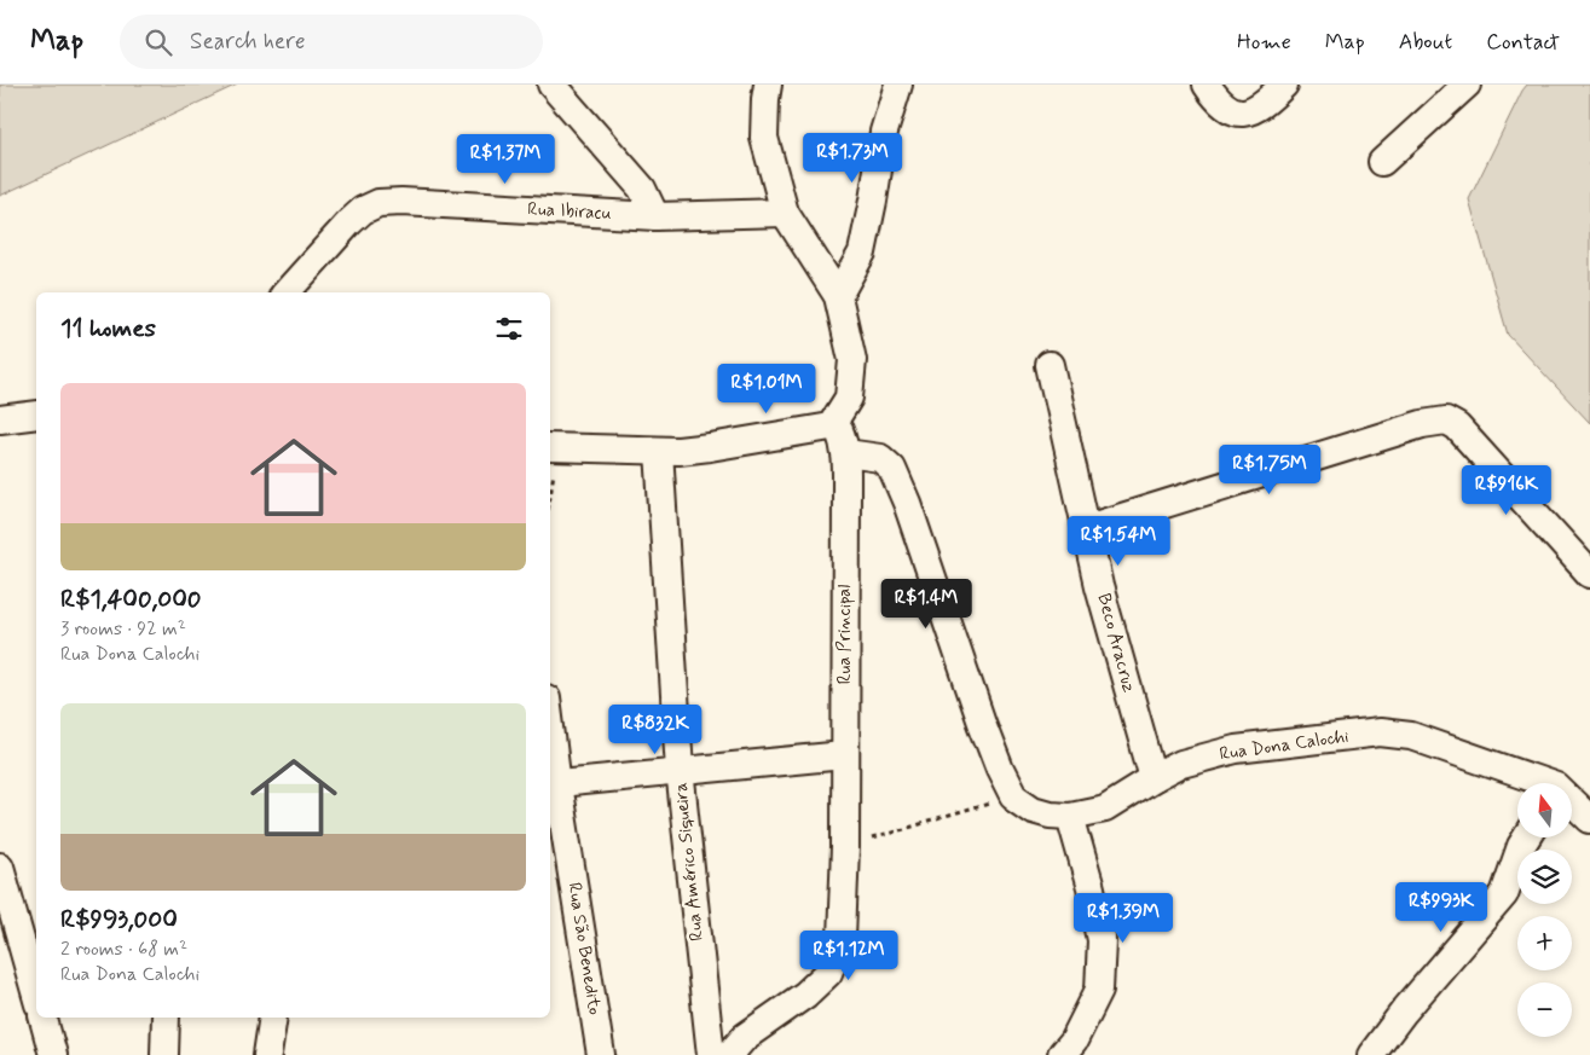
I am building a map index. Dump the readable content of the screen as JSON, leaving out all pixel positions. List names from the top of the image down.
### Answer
{
  "streets": {
    "street": [
      "Rua Ibiracu",
      "Rua Principal",
      "Beco Aracruz",
      "Rua Dona Calochi",
      "Rua Américo Siqueira",
      "Rua São Benedito"
    ]
  },
  "crossings": [
    ["Beco Aracruz", "Rua Dona Calochi"]
  ],
  "north": "top",
  "page": {
    "header": "Map",
    "search": "Search here",
    "nav": [
      "Home",
      "Map",
      "About",
      "Contact"
    ],
    "price": [
      "R$1.73M",
      "R$1.37M",
      "R$1.01M",
      "R$1.75M",
      "R$916K",
      "R$1.54M",
      "R$1.4M",
      "R$832K",
      "R$993K",
      "R$1.39M",
      "R$1.12M"
    ],
    "heading": "11 homes",
    "list": [
      {
        "name": "R$1,400,000",
        "note": "3 rooms · 92 m² · Rua Dona Calochi"
      },
      {
        "name": "R$993,000",
        "note": "2 rooms · 68 m² · Rua Dona Calochi"
      }
    ],
    "map_buttons": ["+", "−"]
  }
}
